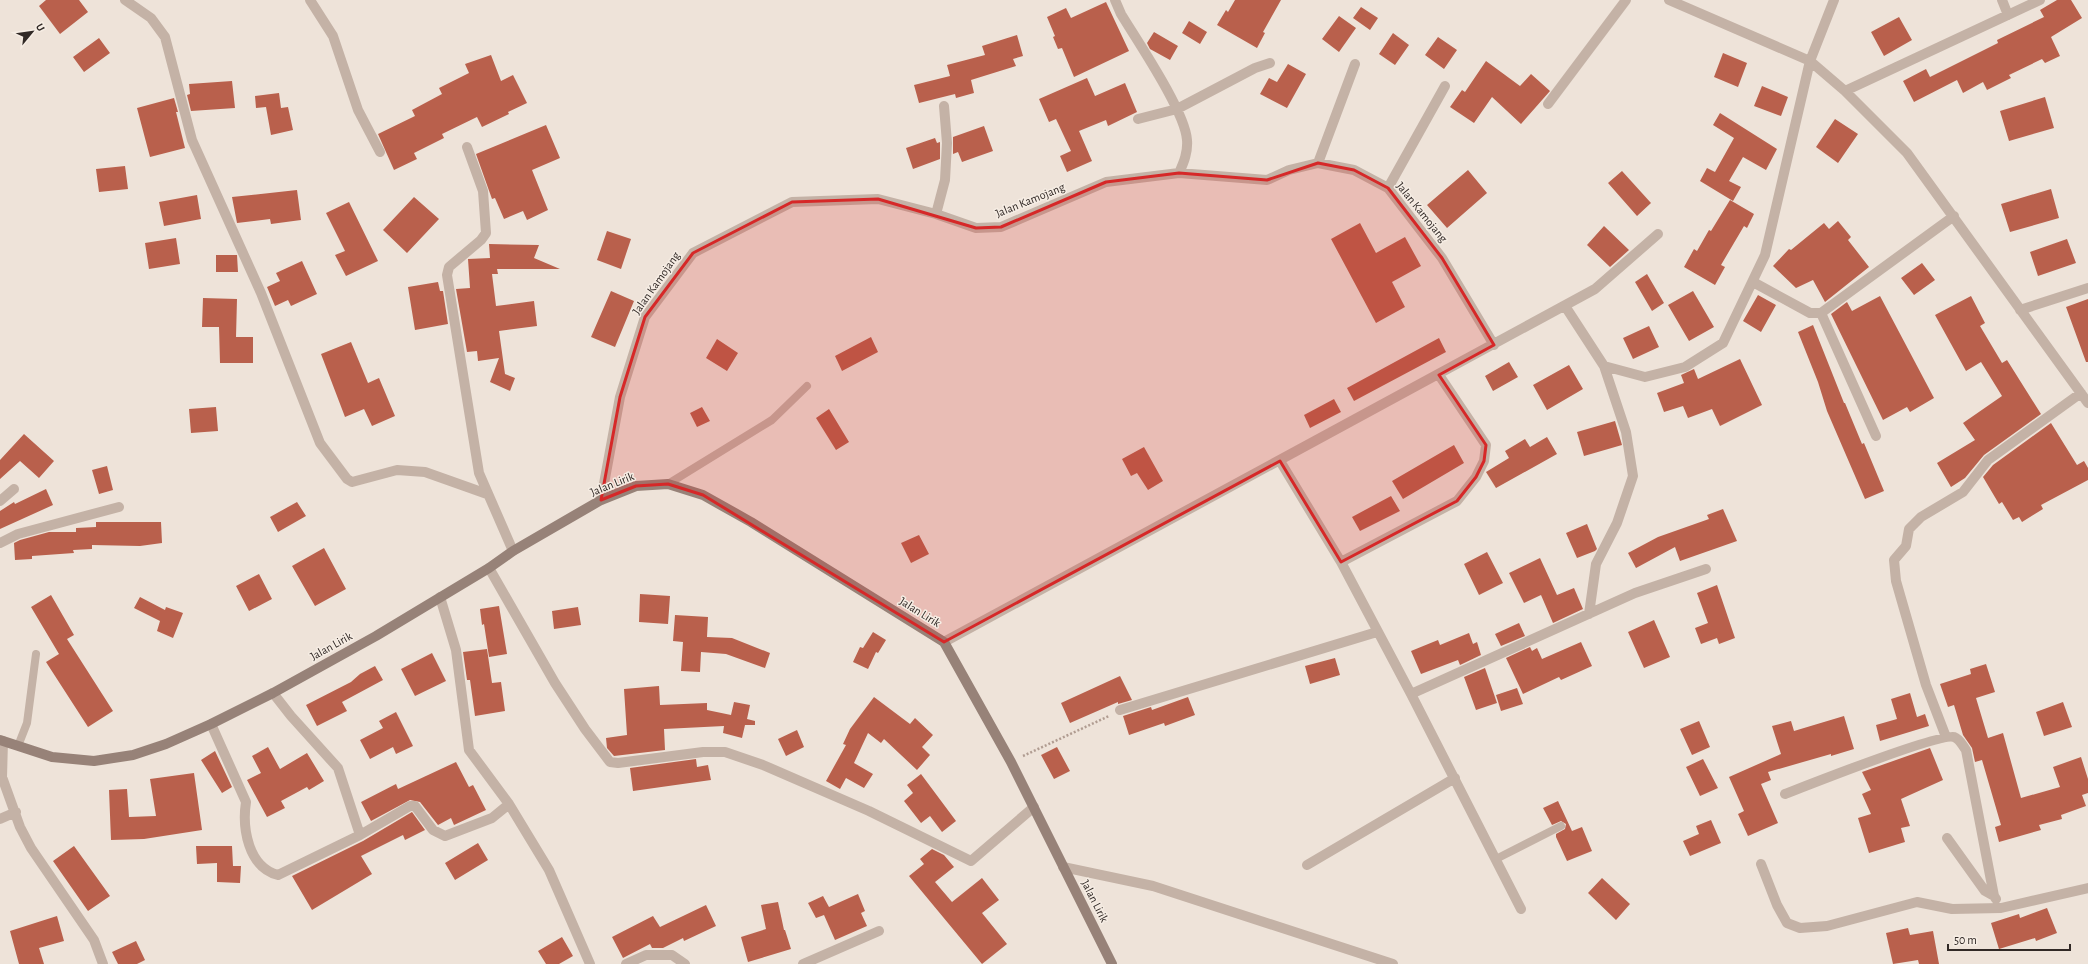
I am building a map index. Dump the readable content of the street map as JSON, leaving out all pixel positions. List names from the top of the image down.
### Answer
{
  "streets": {
    "main road": ["Jalan Lirik"],
    "street": ["Jalan Kamojang"]
  },
  "crossings": [
    ["Jalan Kamojang", "Jalan Lirik"]
  ],
  "scale_bar": "50 m",
  "north": "top right"
}
